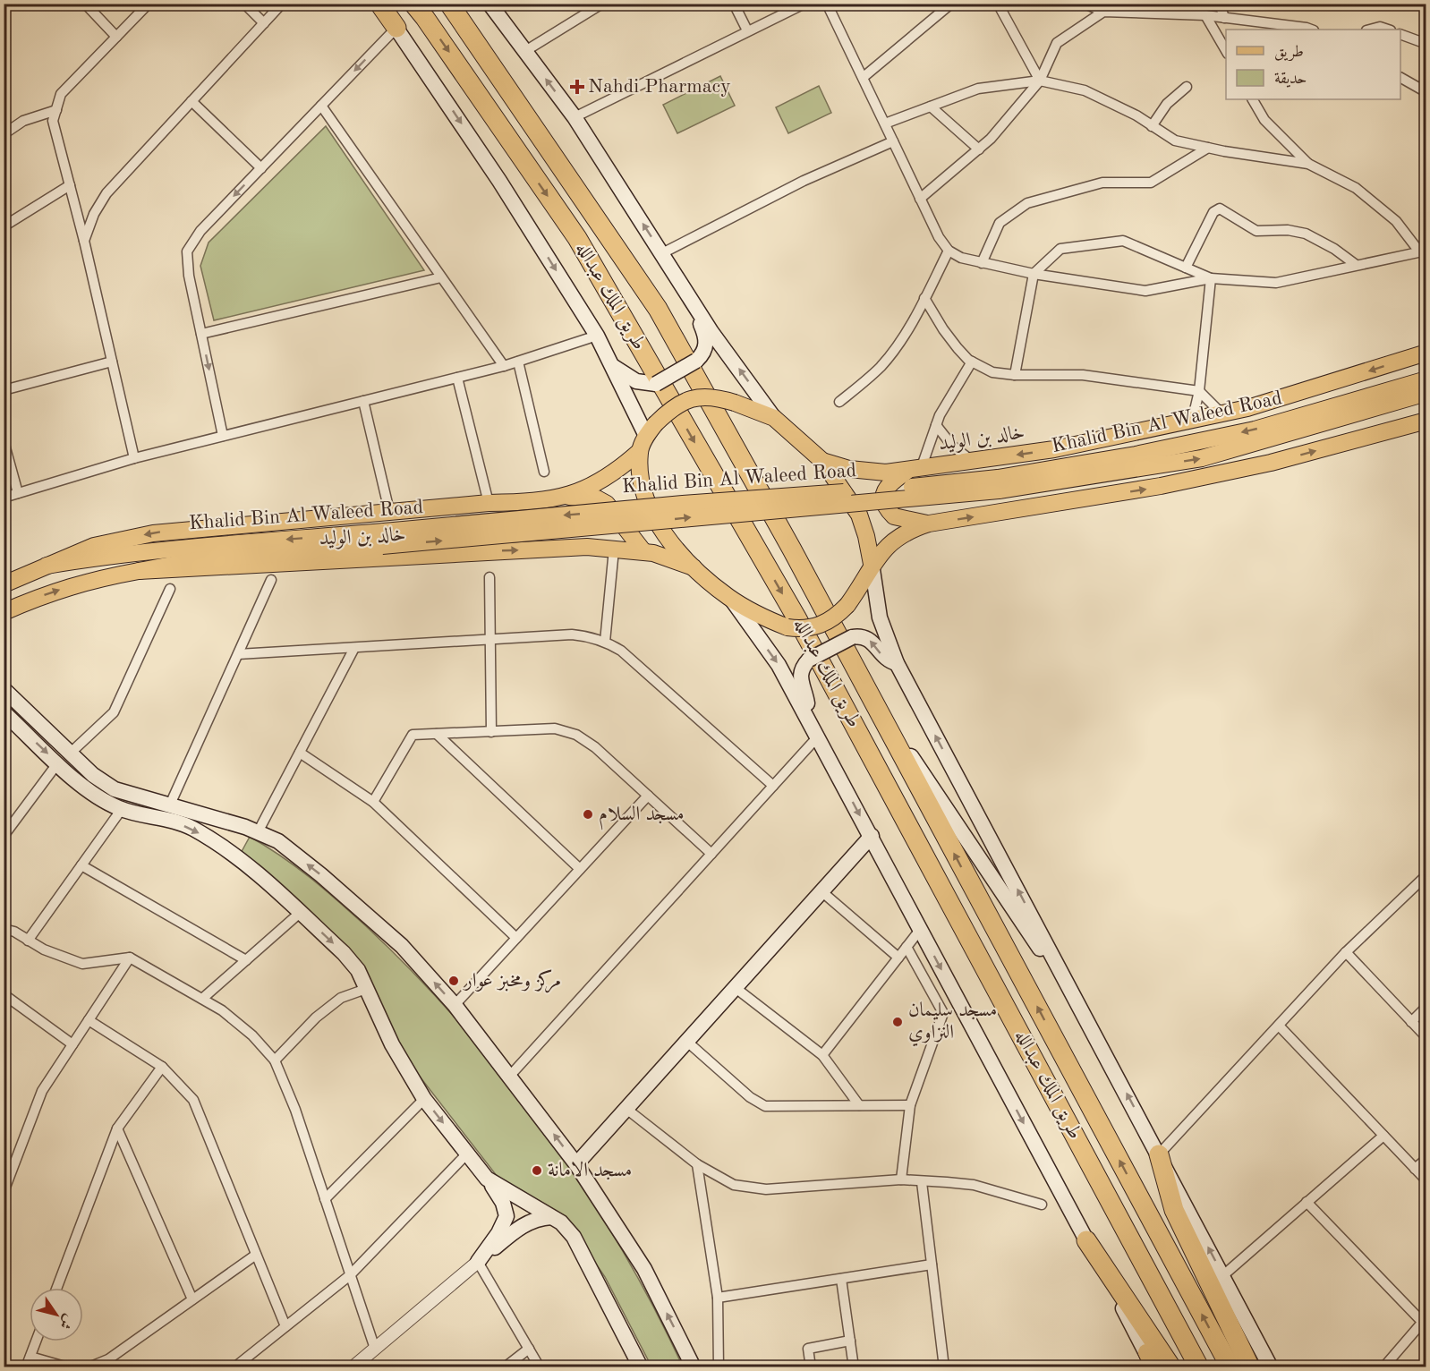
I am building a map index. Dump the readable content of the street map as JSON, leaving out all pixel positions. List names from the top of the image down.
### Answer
{
  "streets": {
    "highway": ["طريق الملك عبدالله"],
    "main road": ["Khalid Bin Al Waleed Road", "خالد بن الوليد"]
  },
  "crossings": [
    ["Khalid Bin Al Waleed Road", "خالد بن الوليد"]
  ],
  "places": {
    "health": ["Nahdi Pharmacy"],
    "other": [
      "مسجد السلام",
      "مركز ومخبز عوار",
      "مسجد سليمان النزاوي",
      "مسجد الامانة"
    ]
  },
  "legend": ["طريق", "حديقة"],
  "north": "bottom right"
}
